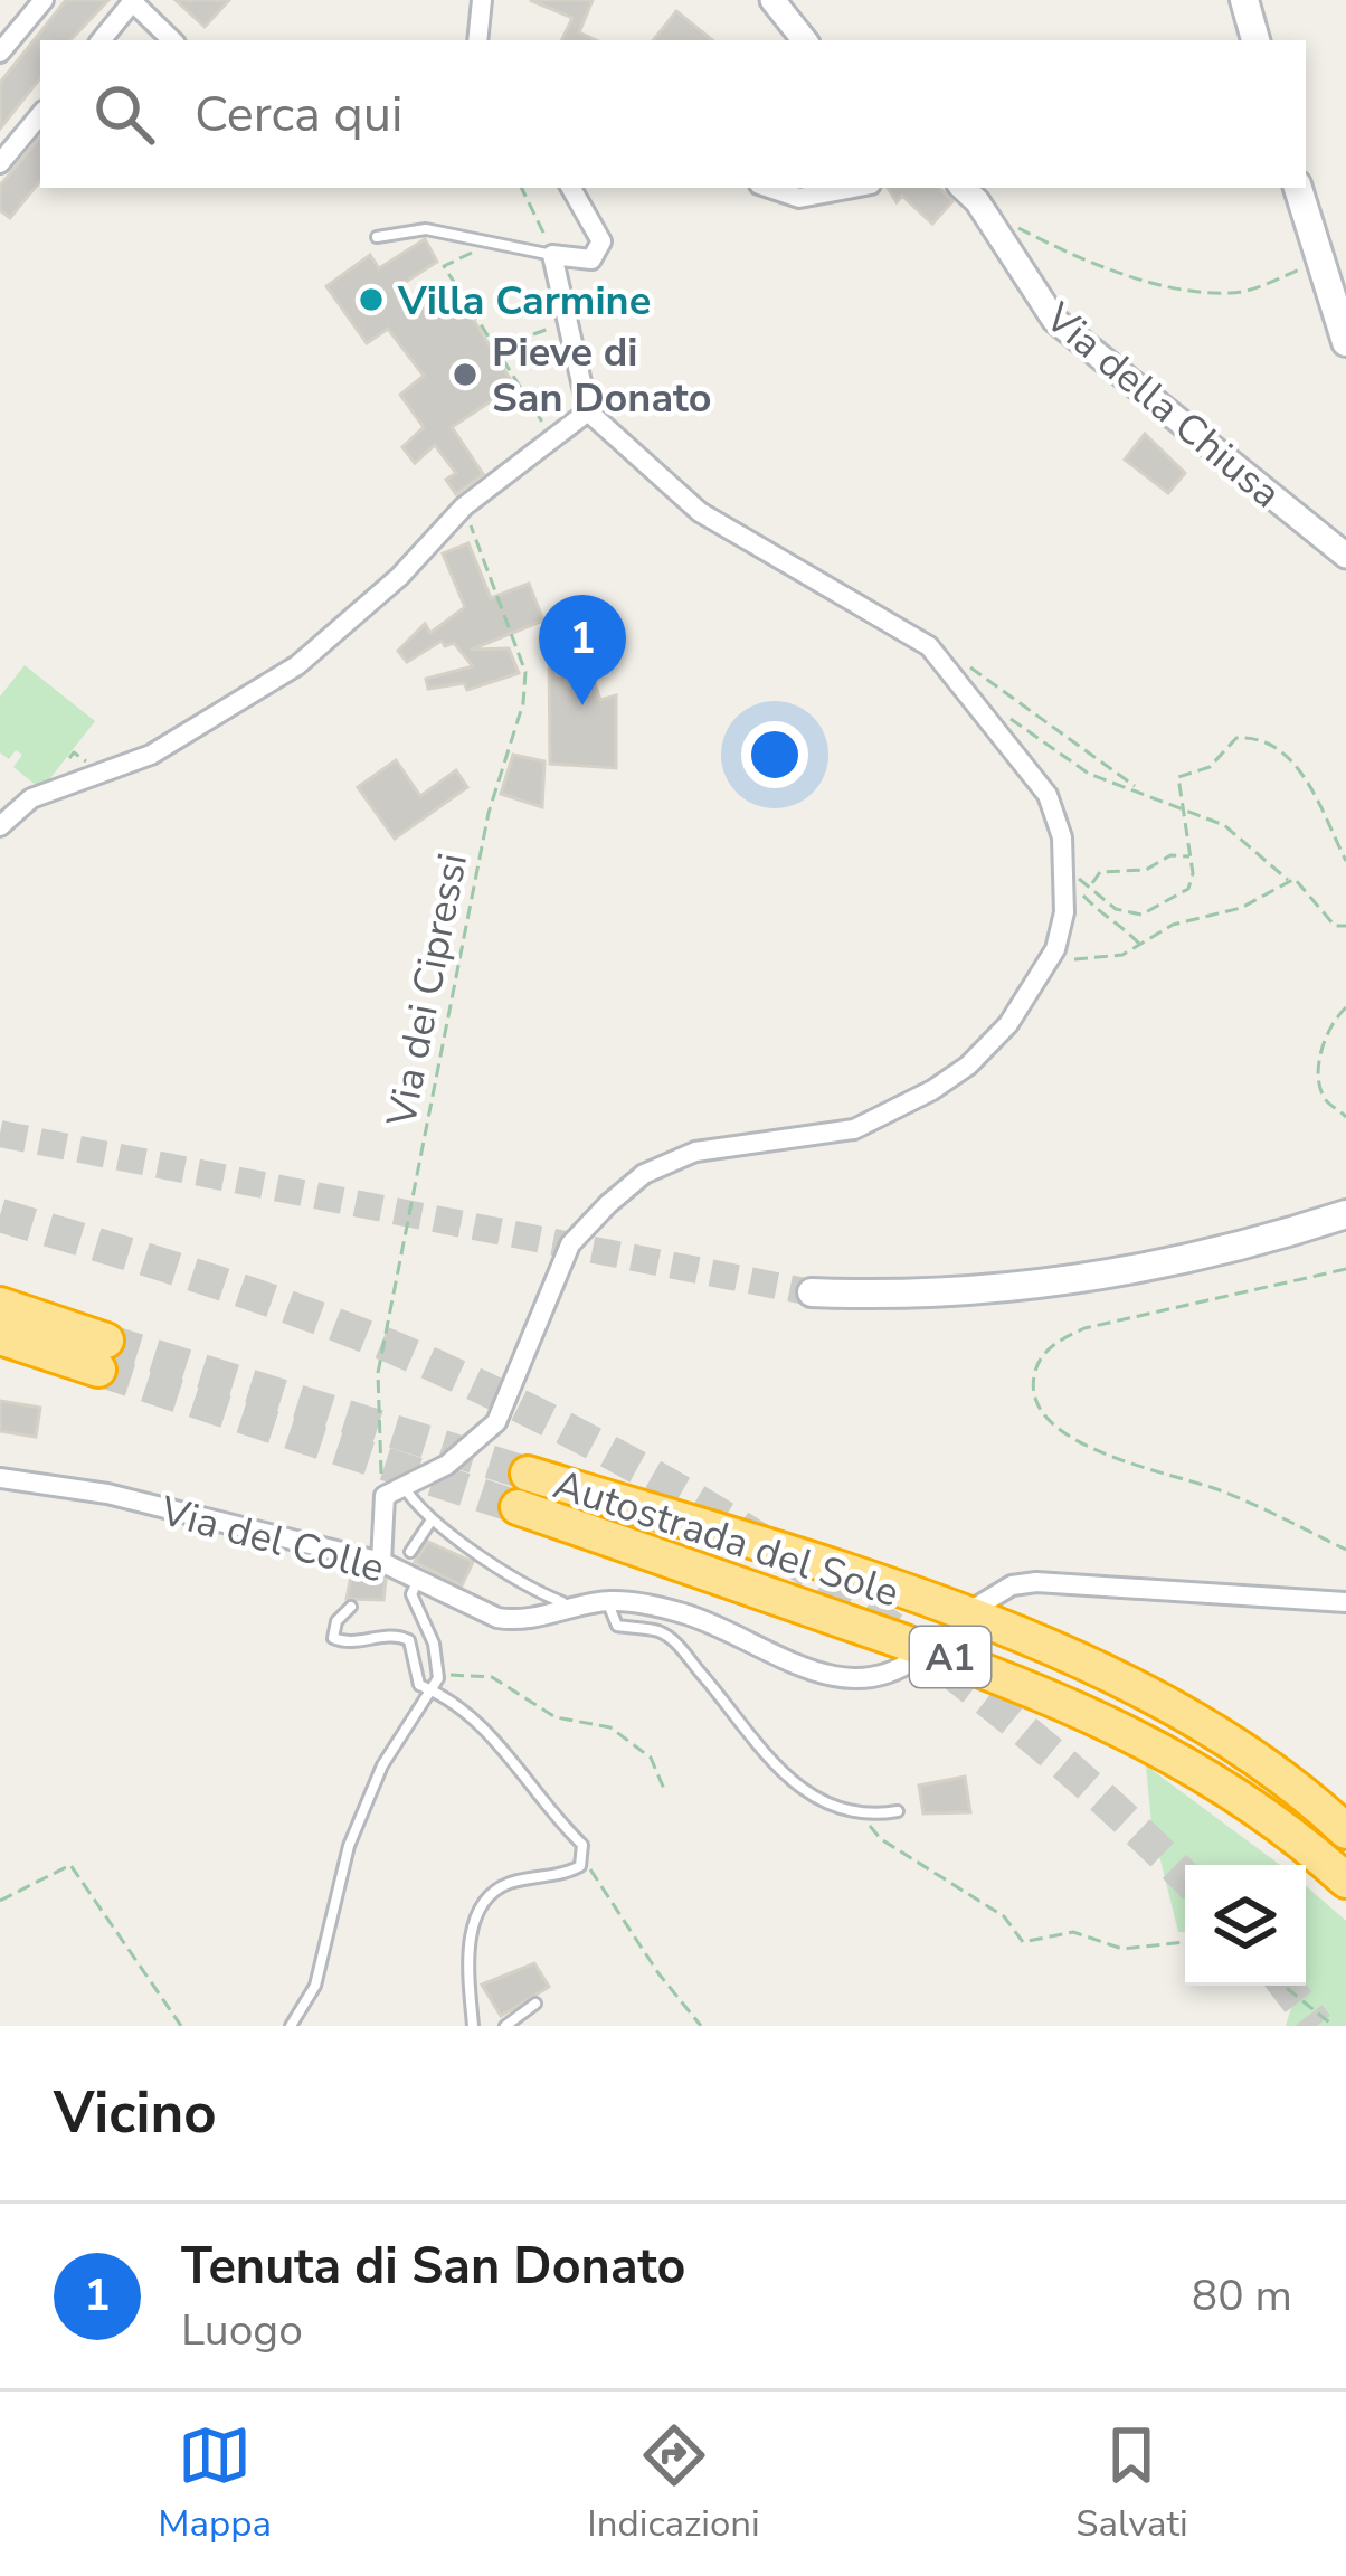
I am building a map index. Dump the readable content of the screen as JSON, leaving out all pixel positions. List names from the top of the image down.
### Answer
{
  "streets": {
    "highway": ["Autostrada del Sole", "A1"],
    "street": ["Via della Chiusa", "Via del Colle"],
    "path": ["Via dei Cipressi"]
  },
  "places": ["Villa Carmine", "Pieve di San Donato"],
  "page": {
    "search": "Cerca qui",
    "pins": "1",
    "heading": "Vicino",
    "list": [
      {
        "mark": "1",
        "name": "Tenuta di San Donato",
        "note": "Luogo",
        "value": "80 m"
      }
    ],
    "nav": ["Mappa", "Indicazioni", "Salvati"]
  }
}
